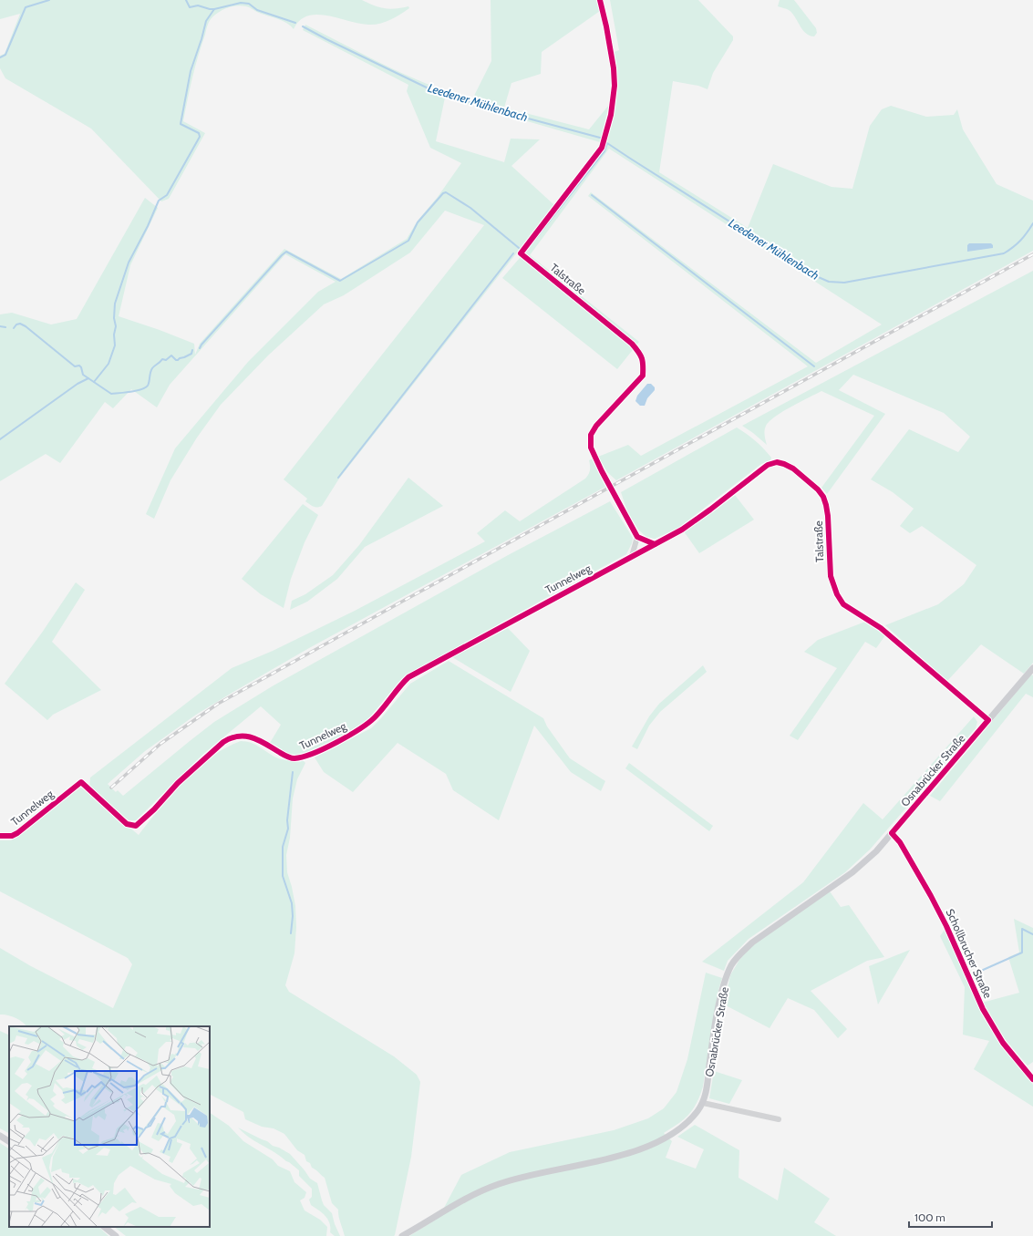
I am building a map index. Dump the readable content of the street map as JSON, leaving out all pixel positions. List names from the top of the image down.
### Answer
{
  "streets": {
    "main road": ["Osnabrücker Straße"],
    "street": ["Talstraße", "Tunnelweg", "Schollbrucher Straße"]
  },
  "crossings": [
    ["Talstraße", "Tunnelweg"],
    ["Talstraße", "Osnabrücker Straße"],
    ["Osnabrücker Straße", "Schollbrucher Straße"]
  ],
  "water": ["Leedener Mühlenbach"],
  "scale_bar": "100 m"
}
